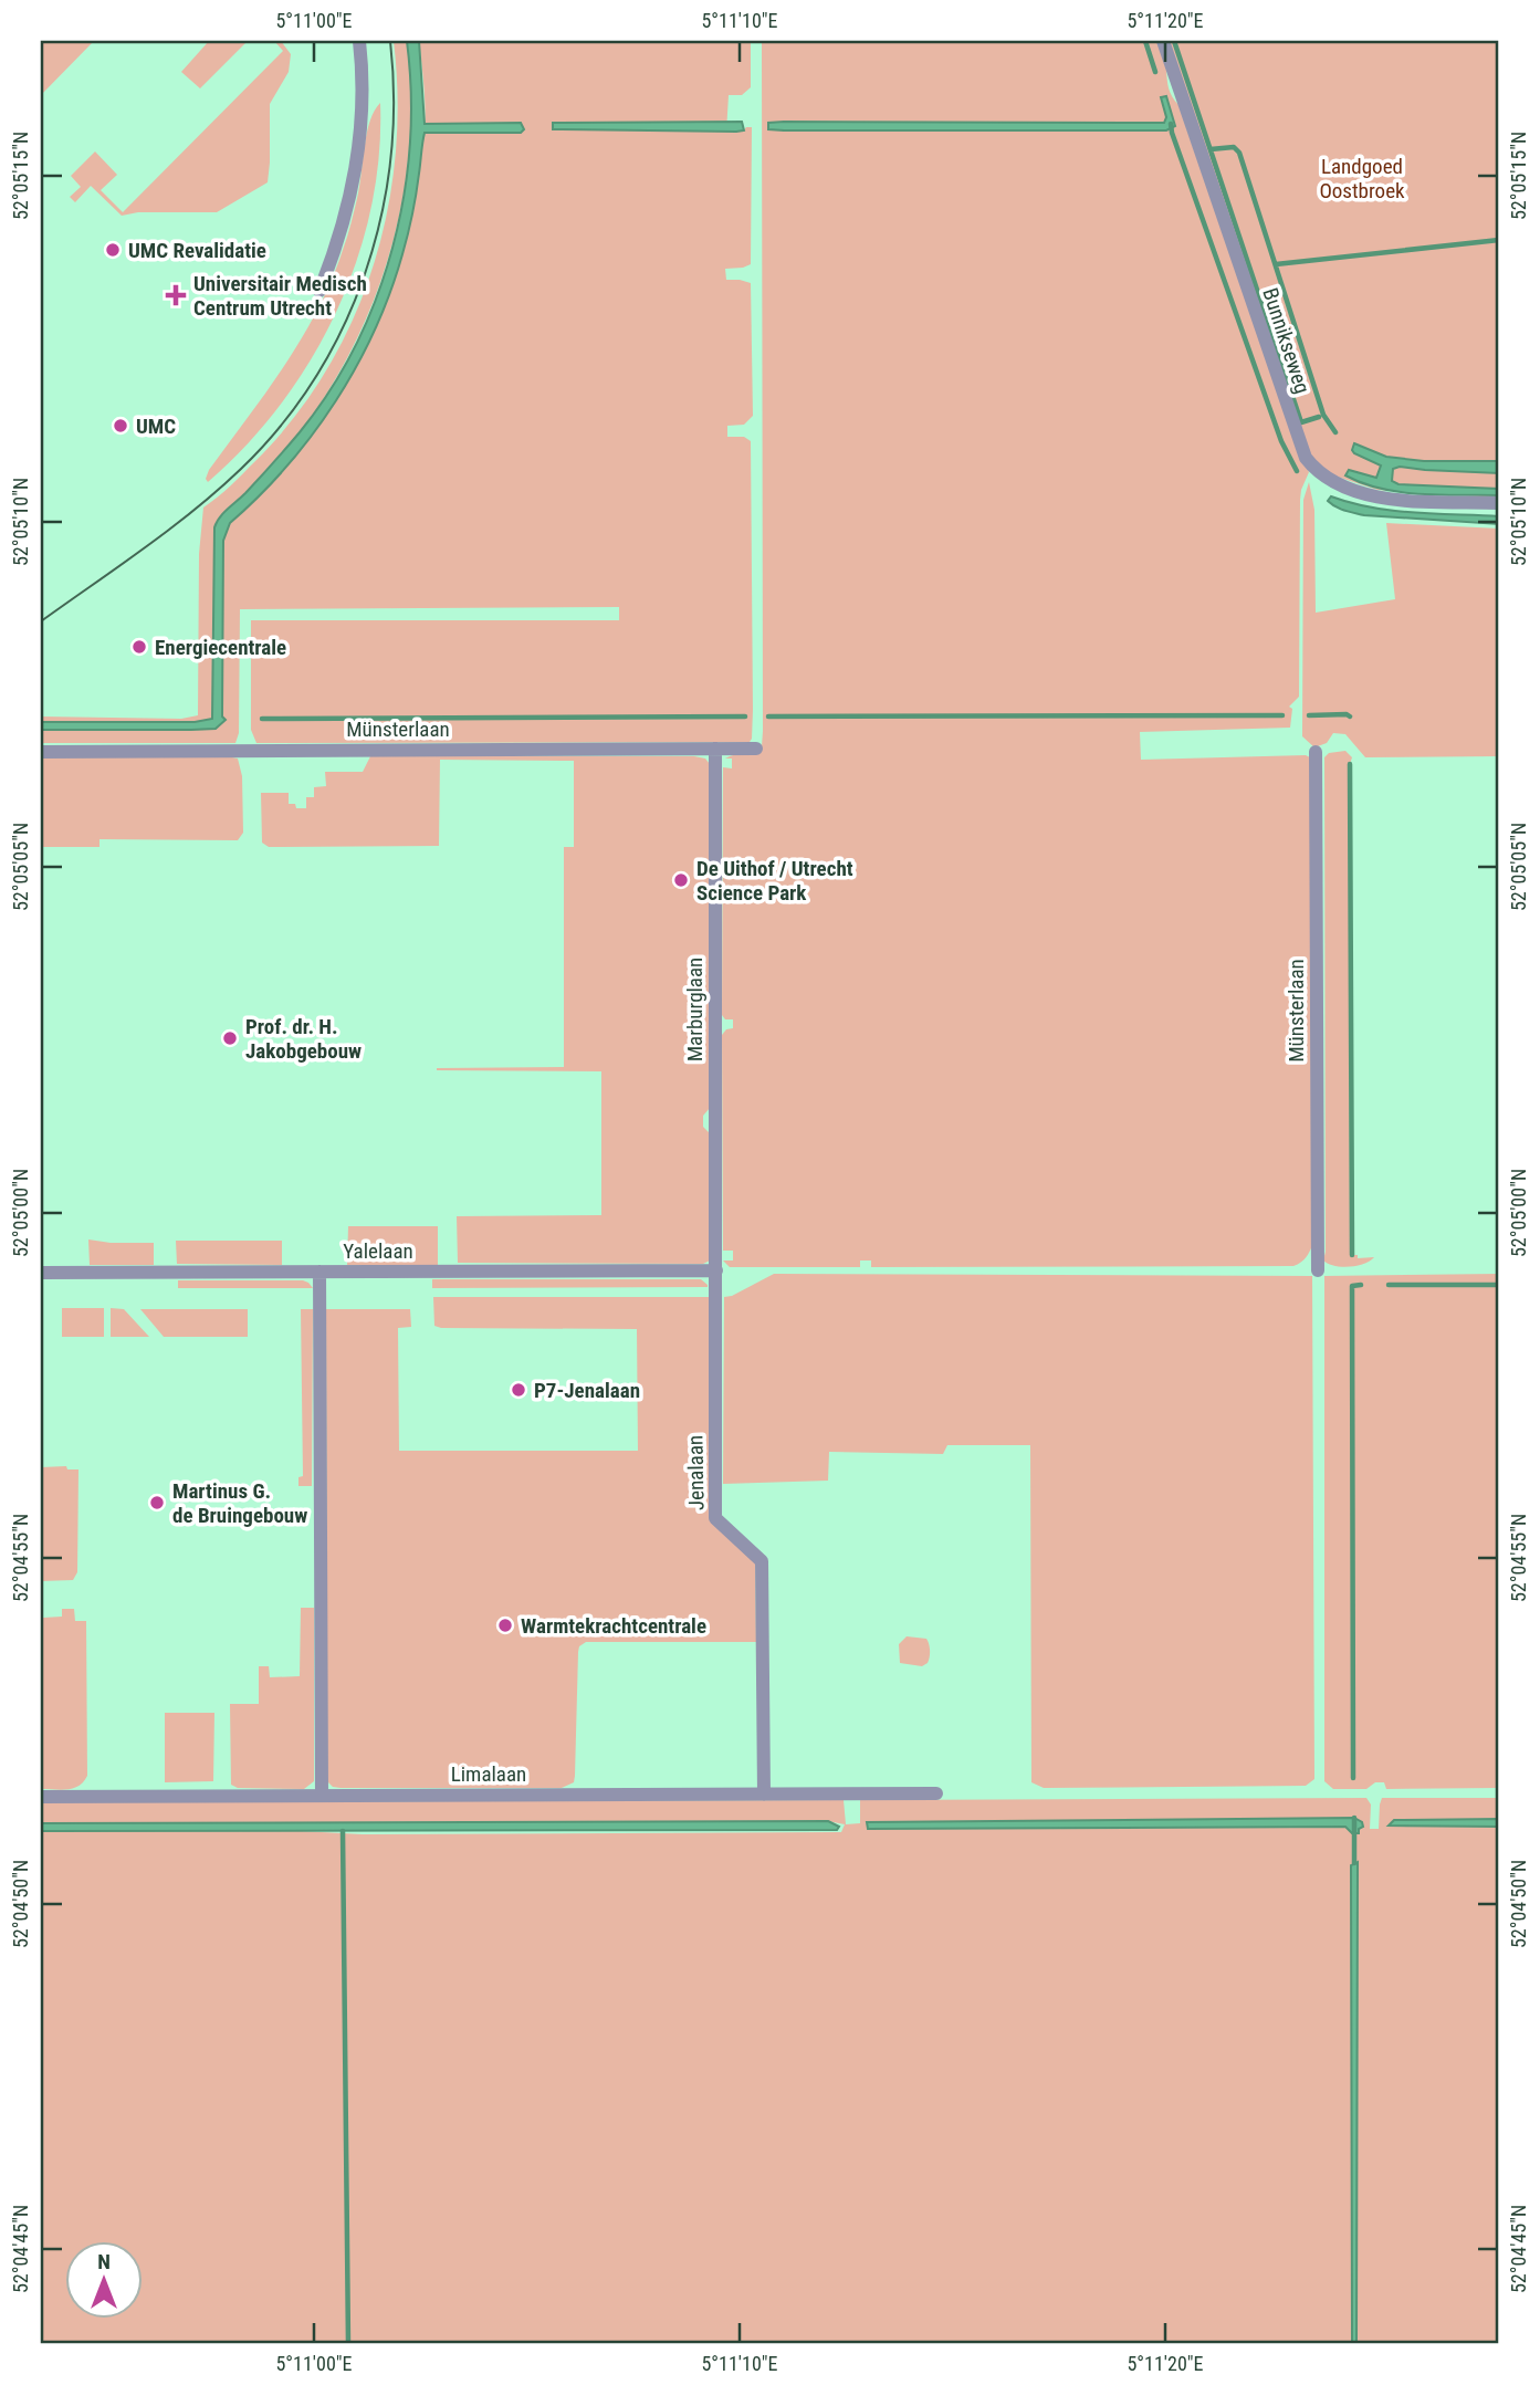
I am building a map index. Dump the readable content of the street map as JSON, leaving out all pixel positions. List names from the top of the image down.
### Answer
{
  "streets": {
    "street": [
      "Bunnikseweg",
      "Münsterlaan",
      "Marburglaan",
      "Yalelaan",
      "Jenalaan",
      "Limalaan"
    ]
  },
  "crossings": [
    ["Münsterlaan", "Marburglaan"],
    ["Marburglaan", "Yalelaan"],
    ["Marburglaan", "Jenalaan"],
    ["Yalelaan", "Jenalaan"],
    ["Jenalaan", "Limalaan"]
  ],
  "parks": ["Landgoed Oostbroek"],
  "places": {
    "other": [
      "UMC Revalidatie",
      "UMC",
      "Energiecentrale",
      "De Uithof / Utrecht Science Park",
      "Prof. dr. H. Jakobgebouw",
      "P7-Jenalaan",
      "Martinus G. de Bruingebouw",
      "Warmtekrachtcentrale"
    ],
    "health": ["Universitair Medisch Centrum Utrecht"]
  },
  "north": "top",
  "coordinates": [
    "5°11'00\"E",
    "5°11'10\"E",
    "5°11'20\"E",
    "52°05'15\"N",
    "52°05'10\"N",
    "52°05'05\"N",
    "52°05'00\"N",
    "52°04'55\"N",
    "52°04'50\"N",
    "52°04'45\"N"
  ]
}
